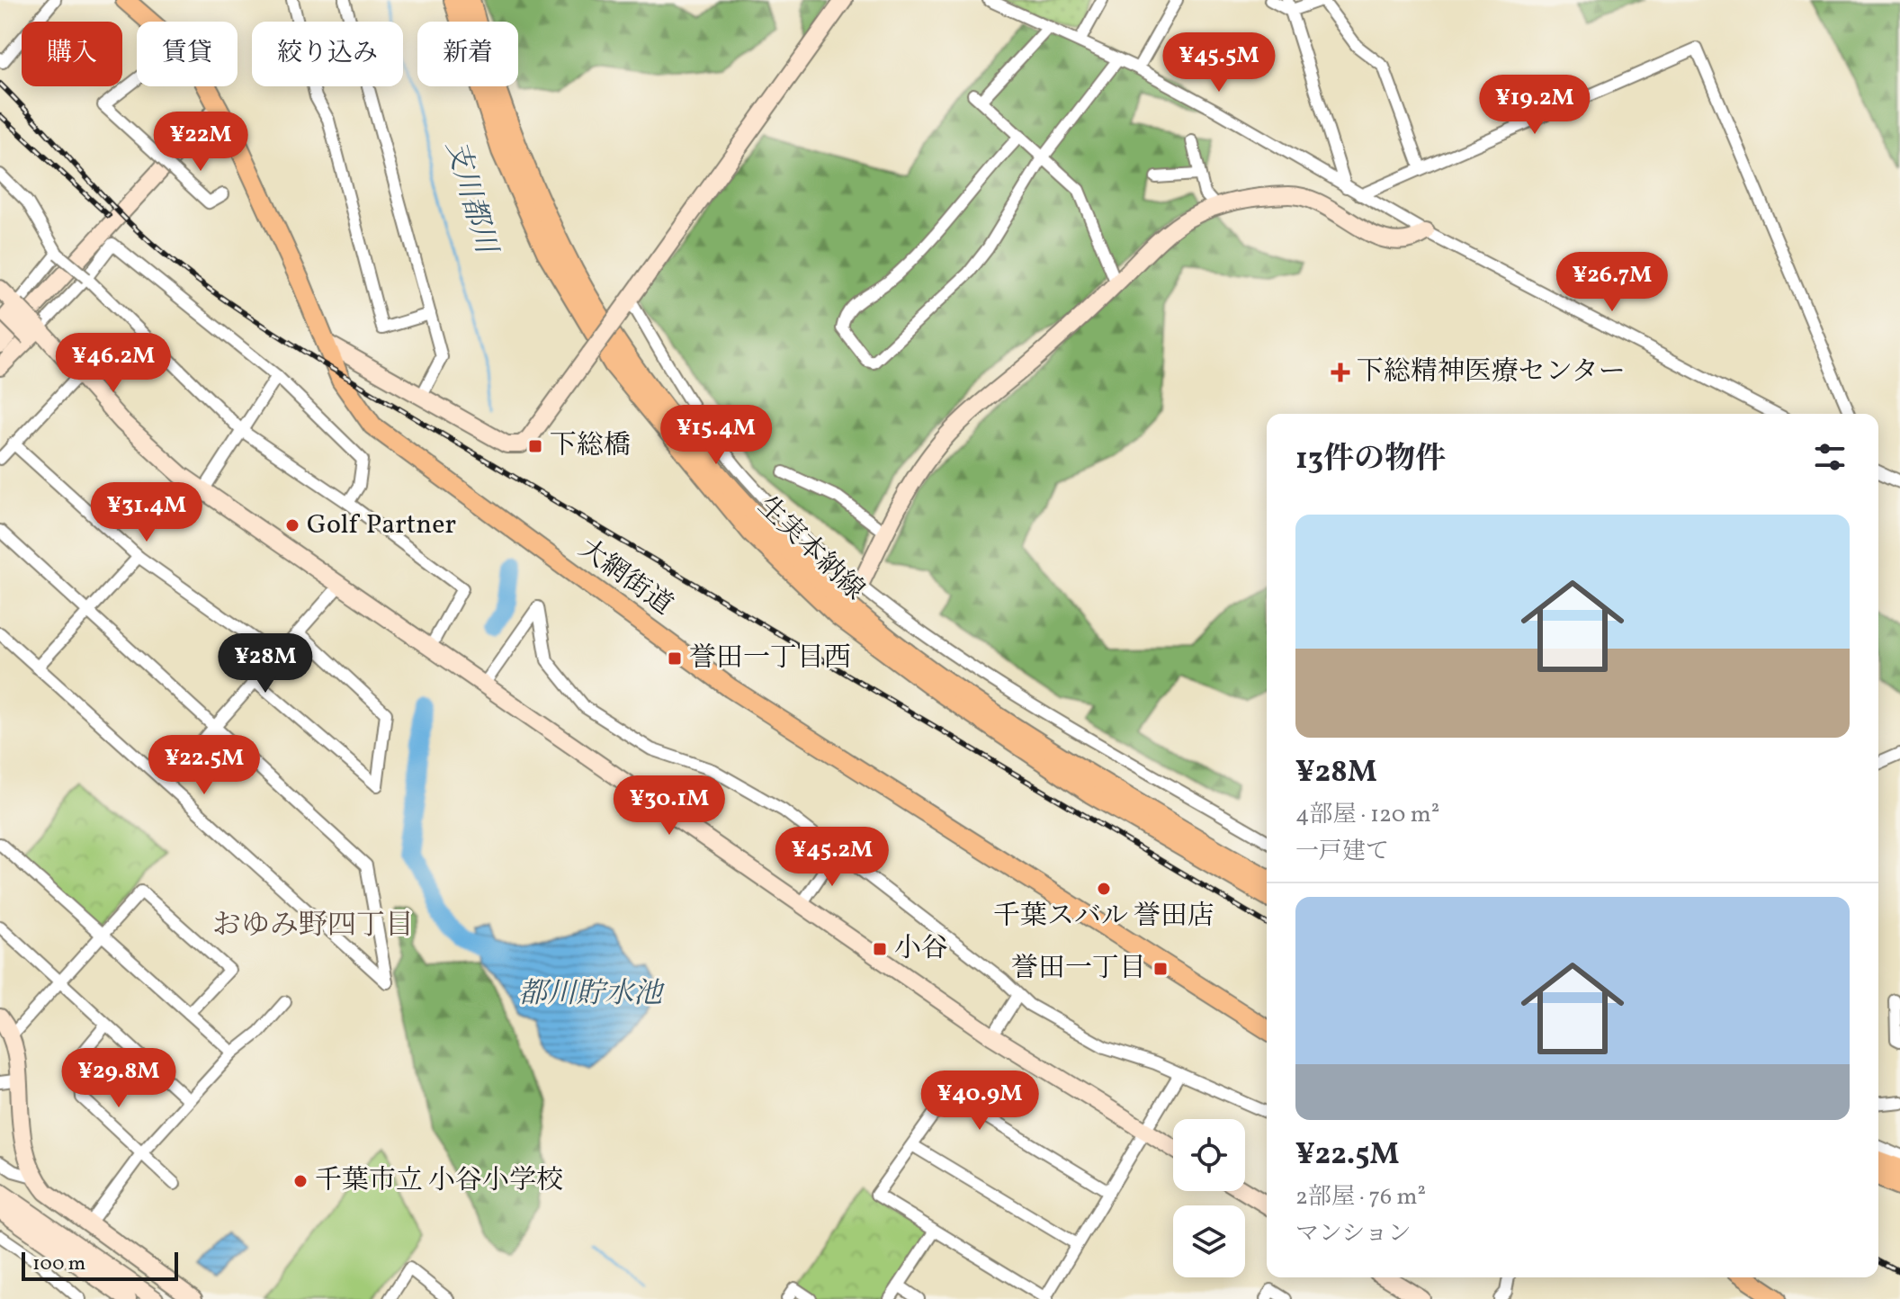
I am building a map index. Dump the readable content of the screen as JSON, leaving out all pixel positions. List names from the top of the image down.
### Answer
{
  "streets": {
    "main road": ["生実本納線", "大網街道"]
  },
  "districts": ["おゆみ野四丁目"],
  "water": ["支川都川", "都川貯水池"],
  "places": {
    "health": ["下総精神医療センター"],
    "transit": [
      "下総橋",
      "誉田一丁目西",
      "小谷",
      "誉田一丁目"
    ],
    "other": ["Golf Partner", "千葉スバル 誉田店", "千葉市立 小谷小学校"]
  },
  "scale_bar": "100 m",
  "page": {
    "chip": [
      "購入",
      "賃貸",
      "絞り込み",
      "新着"
    ],
    "price": [
      "¥45.5M",
      "¥19.2M",
      "¥22M",
      "¥26.7M",
      "¥46.2M",
      "¥15.4M",
      "¥31.4M",
      "¥28M",
      "¥22.5M",
      "¥30.1M",
      "¥45.2M",
      "¥29.8M",
      "¥40.9M"
    ],
    "heading": "13件の物件",
    "list": [
      {
        "name": "¥28M",
        "note": "4部屋 · 120 m² · 一戸建て"
      },
      {
        "name": "¥22.5M",
        "note": "2部屋 · 76 m² · マンション"
      }
    ],
    "scale": "100 m"
  }
}
